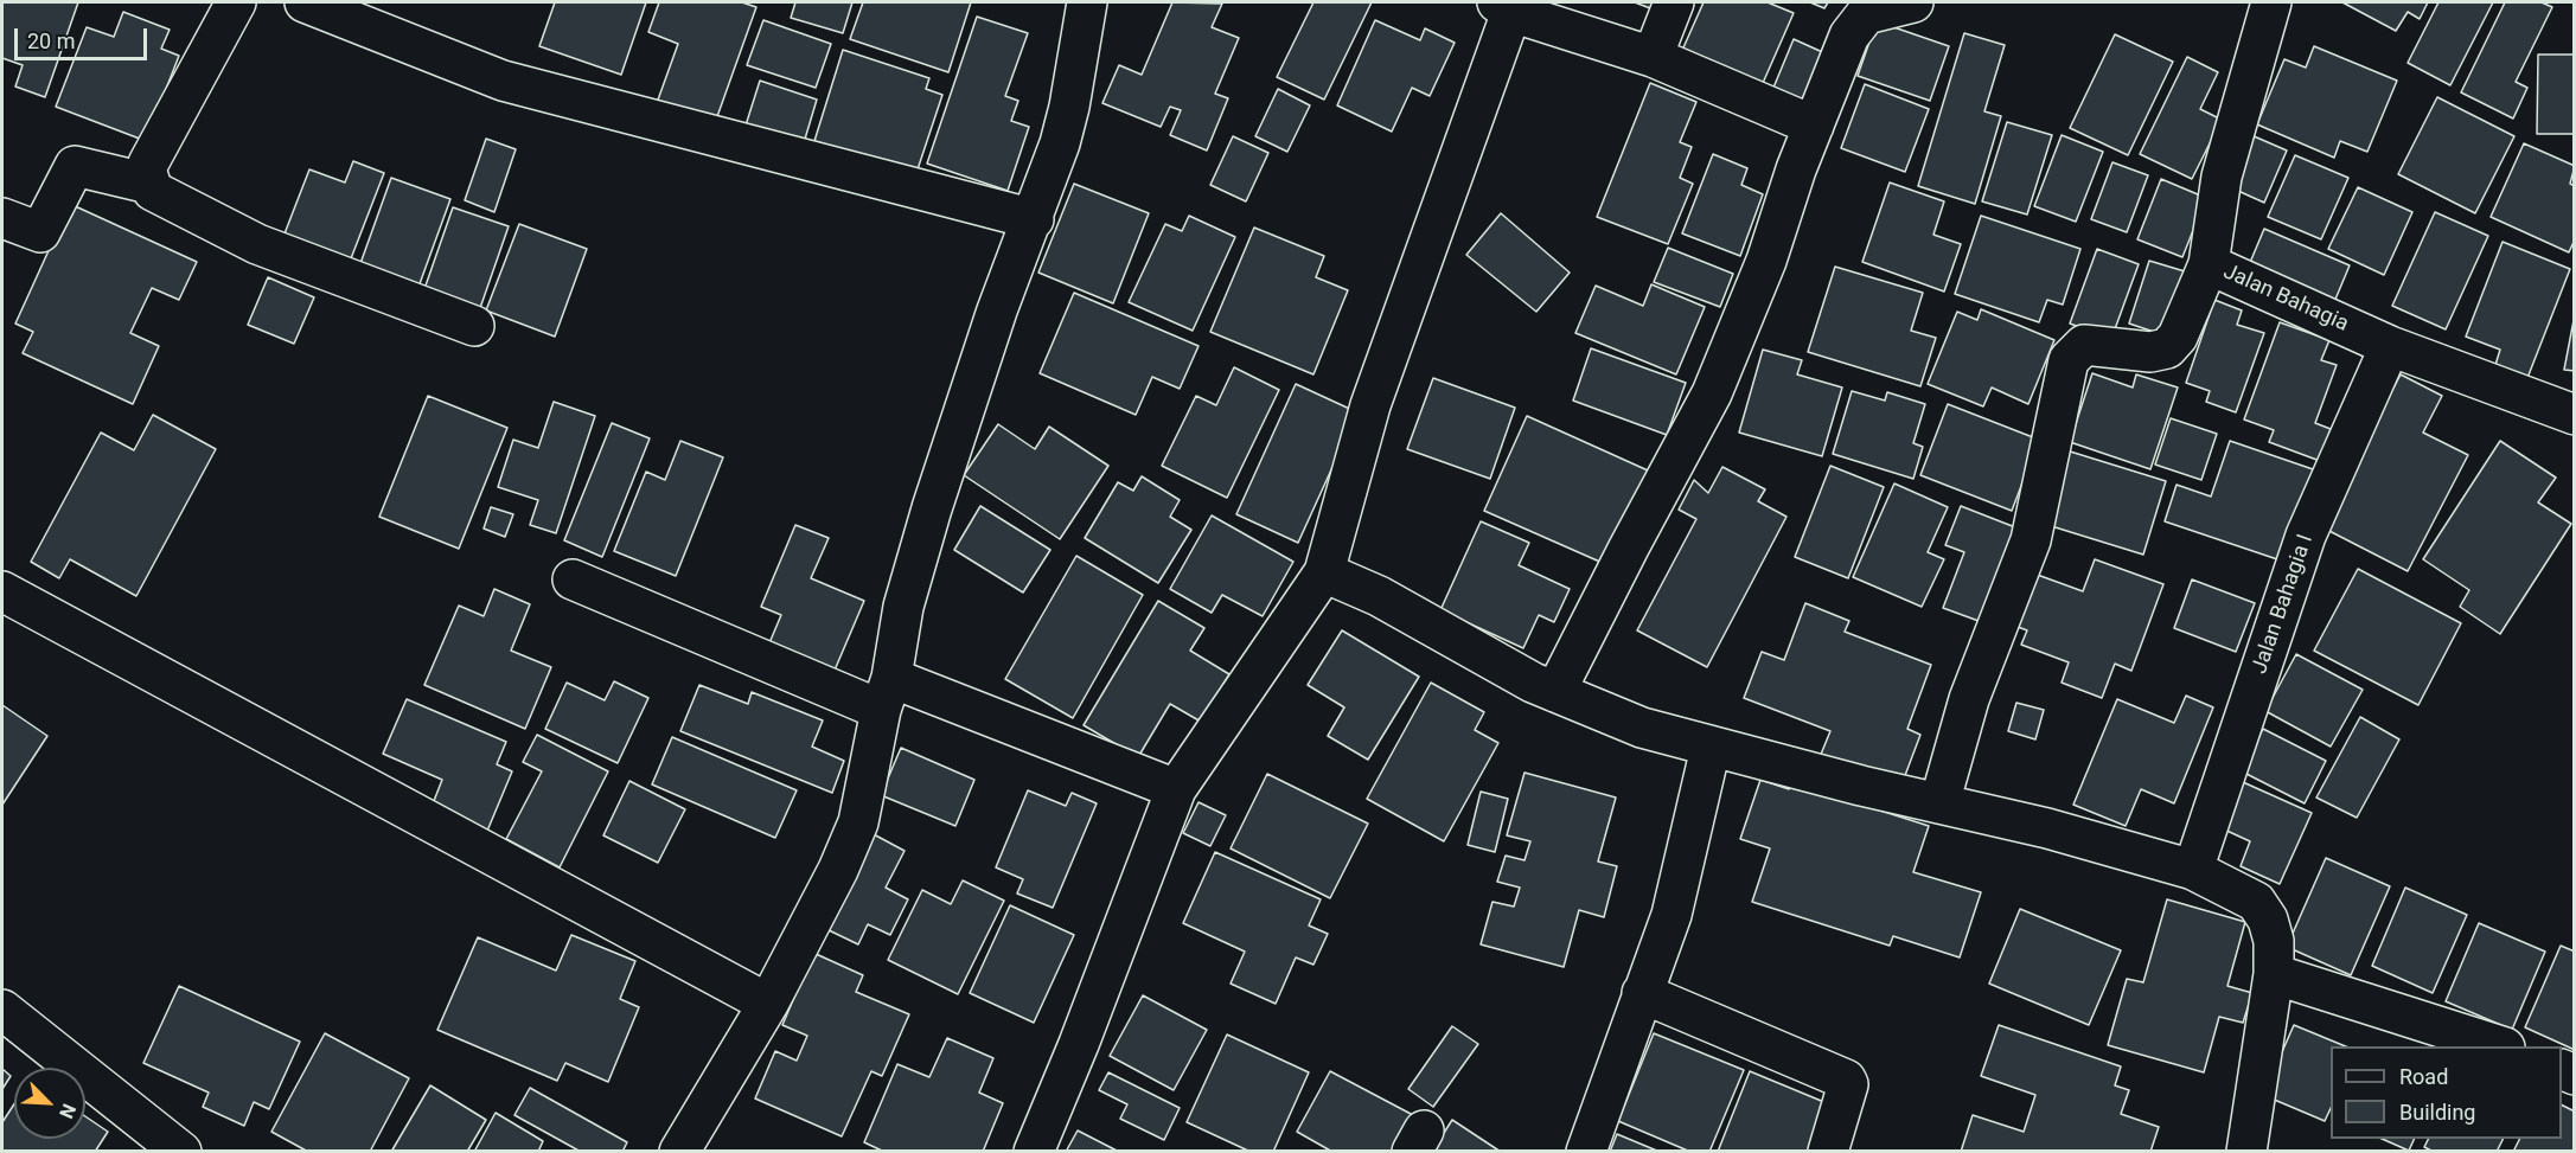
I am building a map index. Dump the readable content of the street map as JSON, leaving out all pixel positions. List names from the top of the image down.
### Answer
{
  "streets": {
    "street": ["Jalan Bahagia", "Jalan Bahagia I"]
  },
  "crossings": [
    ["Jalan Bahagia", "Jalan Bahagia I"]
  ],
  "legend": ["Road", "Building"],
  "scale_bar": "20 m",
  "north": "bottom right"
}
